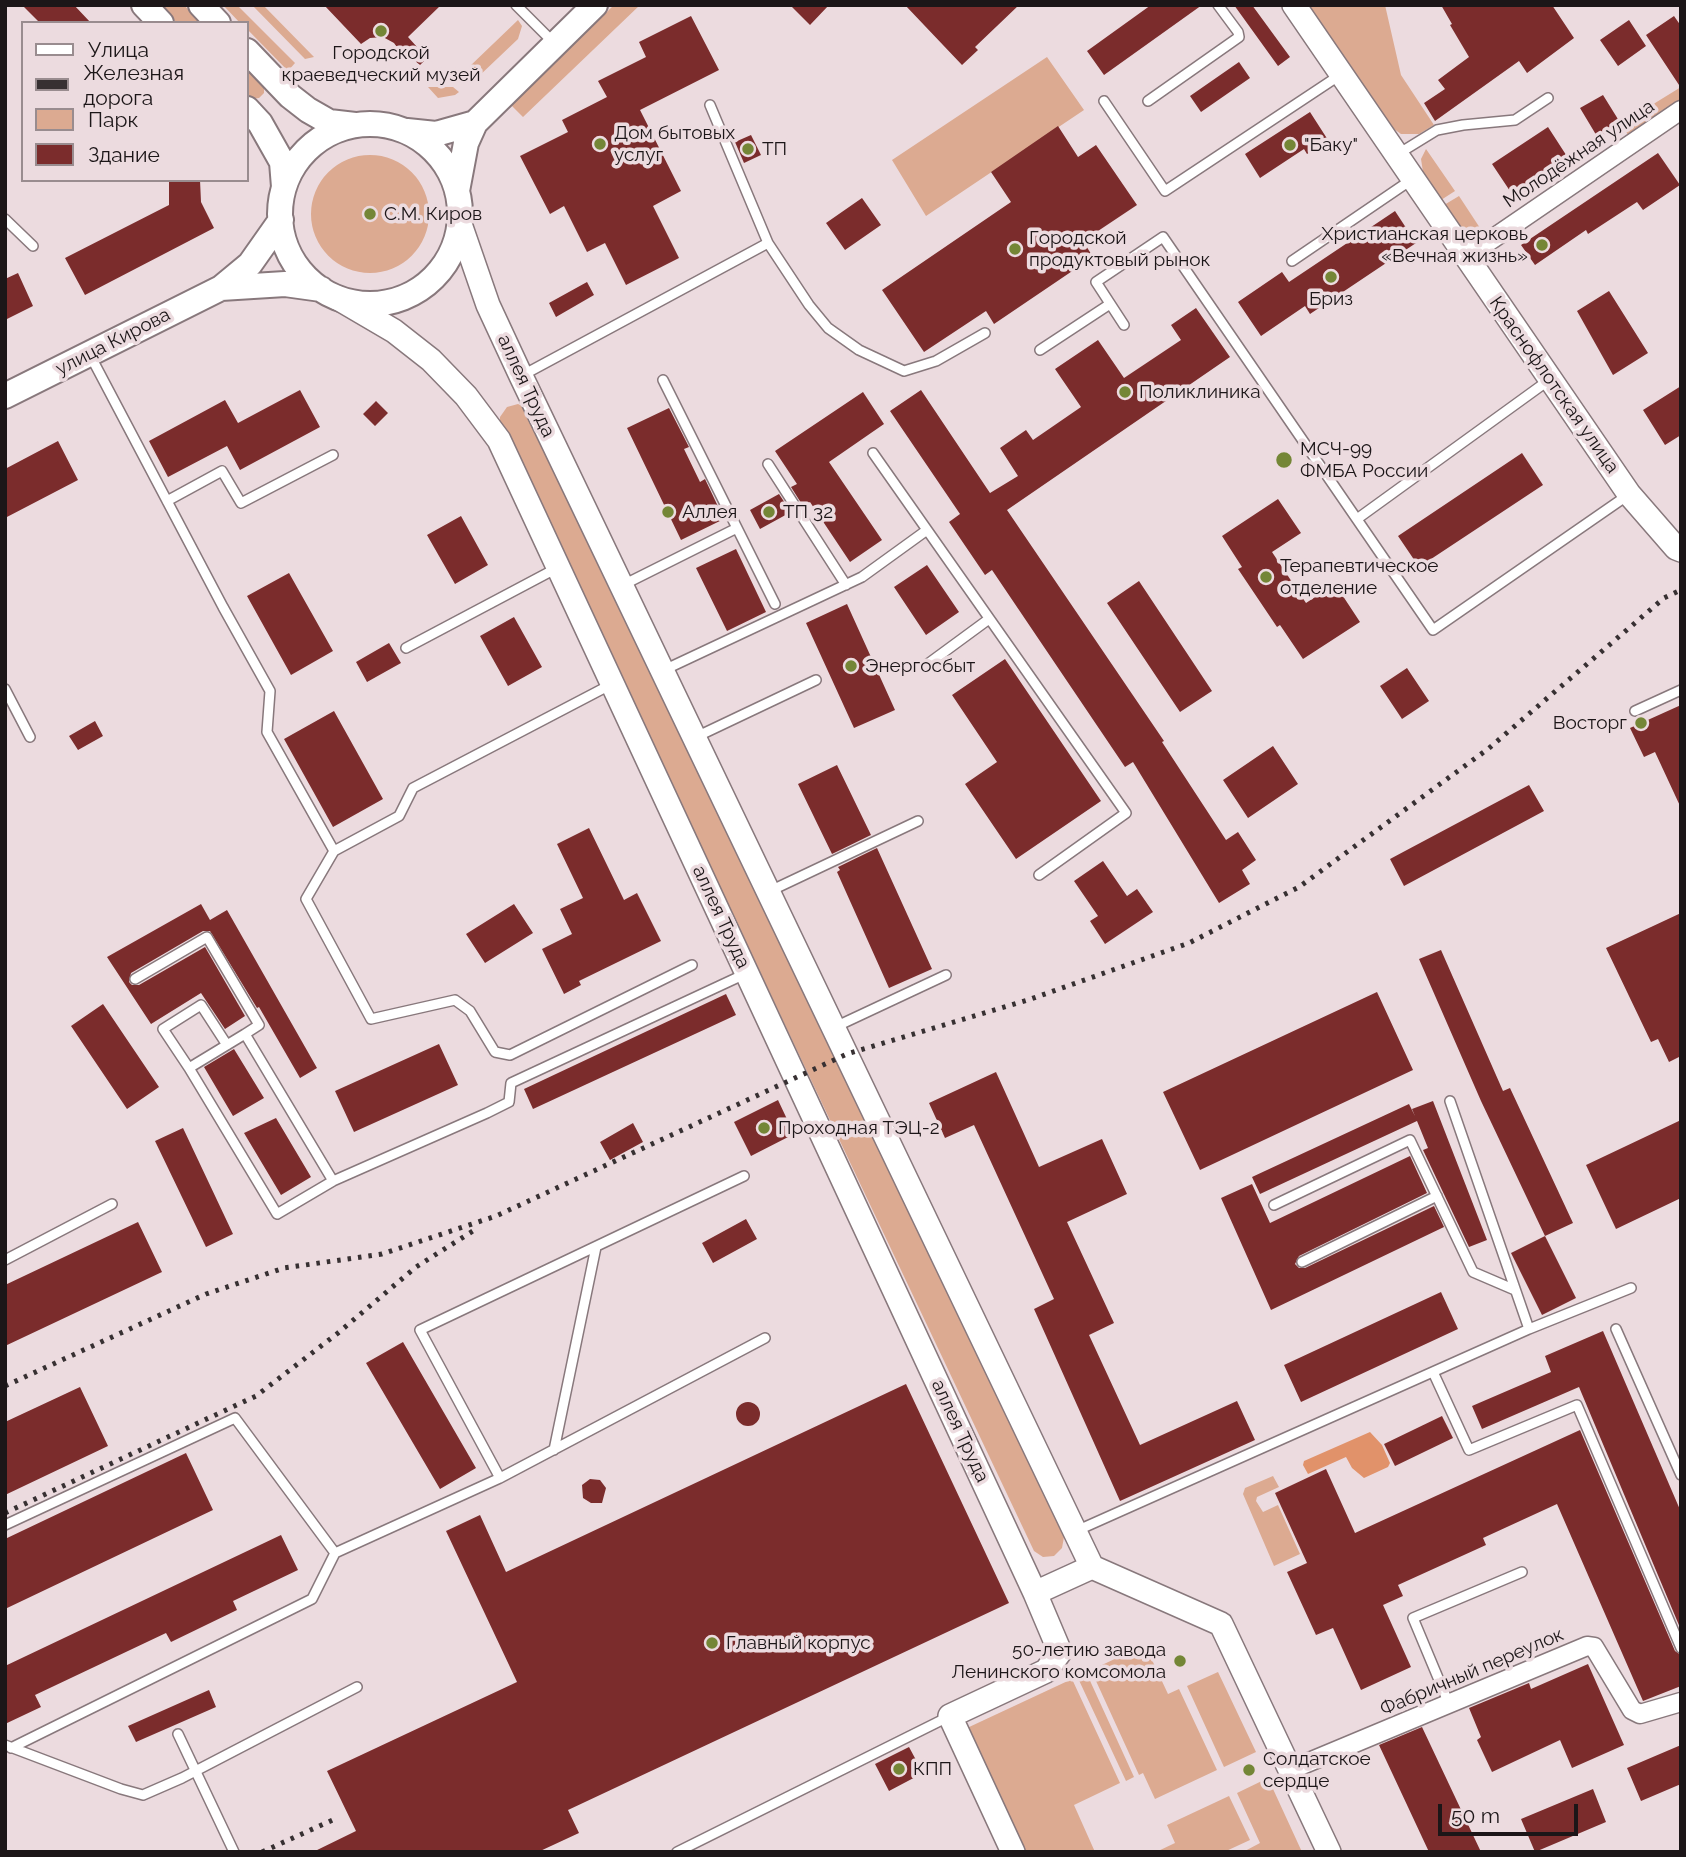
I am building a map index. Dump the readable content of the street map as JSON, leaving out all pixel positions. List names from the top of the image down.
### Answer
{
  "streets": {
    "main road": ["улица Кирова"],
    "street": [
      "Молодёжная улица",
      "Краснофлотская улица",
      "аллея Труда",
      "Фабричный переулок"
    ]
  },
  "crossings": [
    ["Молодёжная улица", "Краснофлотская улица"],
    ["улица Кирова", "аллея Труда"]
  ],
  "places": [
    "Городской краеведческий музей",
    "Дом бытовых услуг",
    "\"Баку\"",
    "ТП",
    "С.М. Киров",
    "Христианская церковь «Вечная жизнь»",
    "Городской продуктовый рынок",
    "Бриз",
    "Поликлиника",
    "МСЧ-99 ФМБА России",
    "Аллея",
    "ТП 32",
    "Терапевтическое отделение",
    "Энергосбыт",
    "Восторг",
    "Проходная ТЭЦ-2",
    "Главный корпус",
    "50-летию завода Ленинского комсомола",
    "КПП",
    "Солдатское сердце"
  ],
  "legend": [
    "Улица",
    "Железная дорога",
    "Парк",
    "Здание"
  ],
  "scale_bar": "50 m"
}
